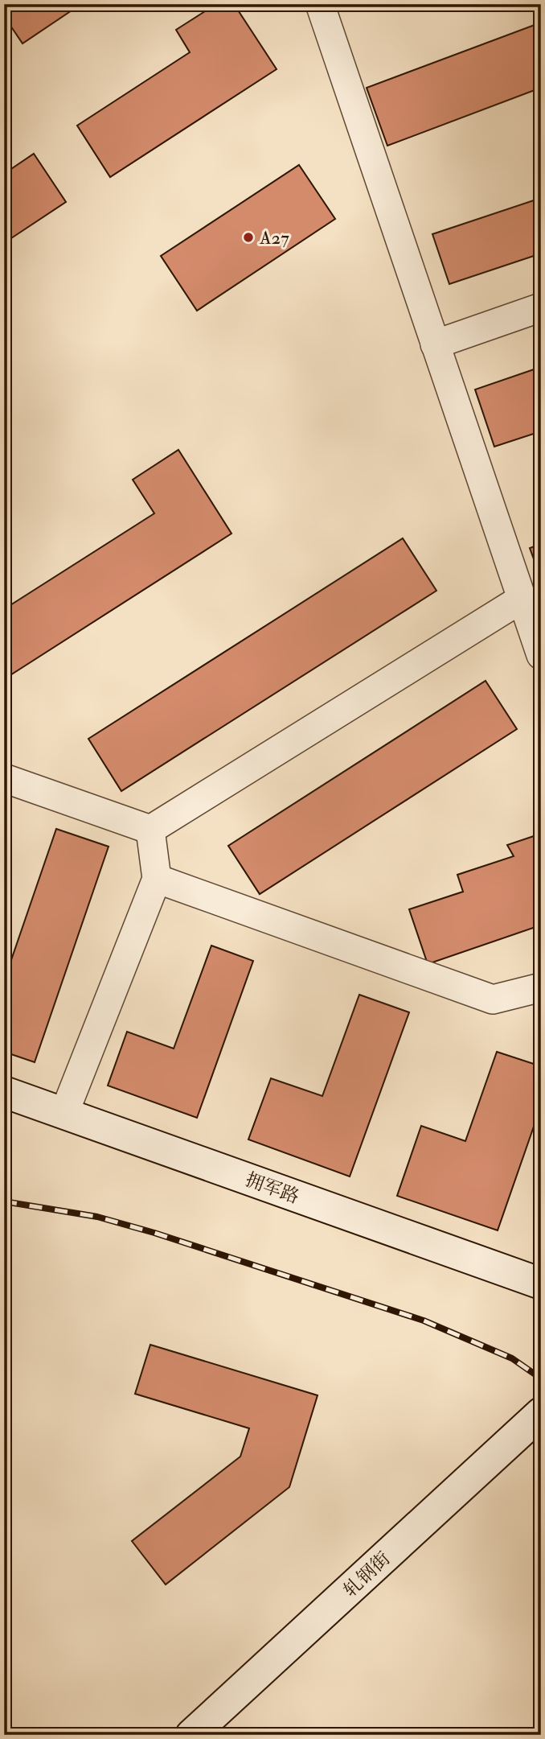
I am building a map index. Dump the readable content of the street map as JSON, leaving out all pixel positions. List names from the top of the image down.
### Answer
{
  "streets": {
    "main road": ["拥军路", "轧钢街"]
  },
  "places": ["A27"]
}
